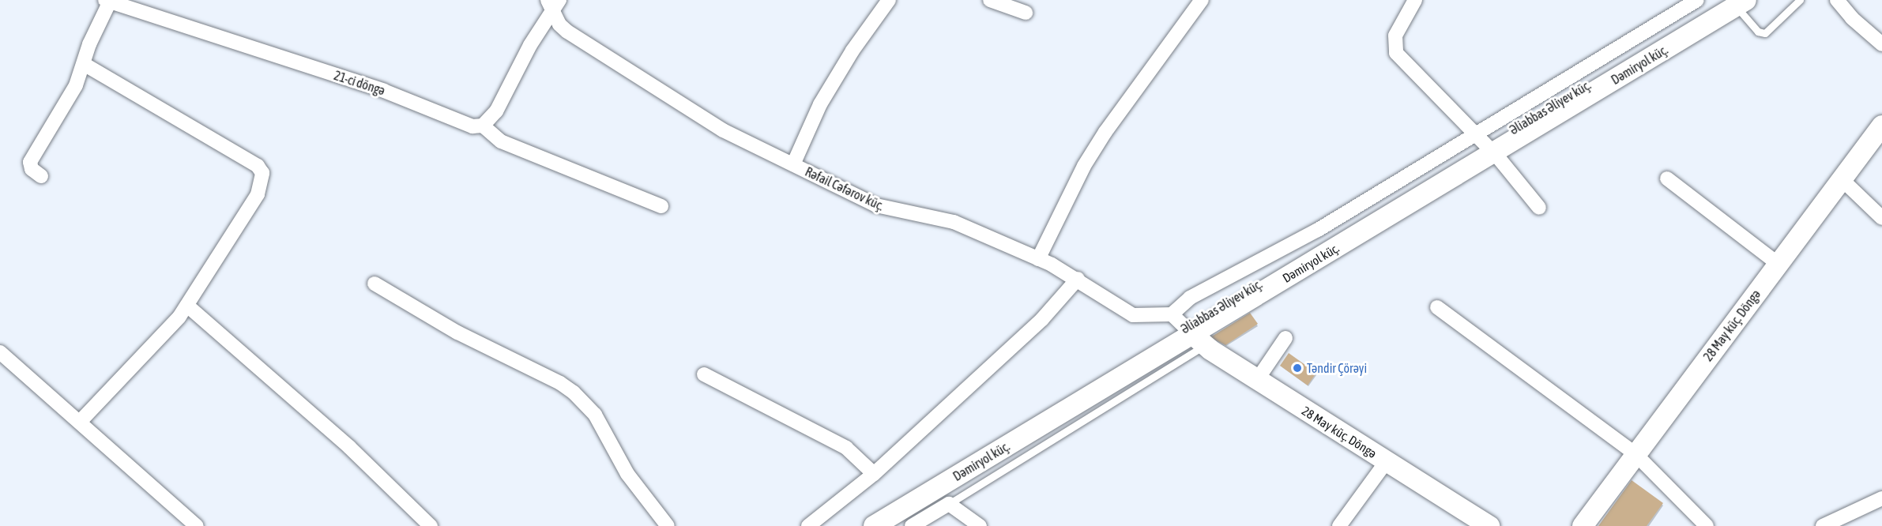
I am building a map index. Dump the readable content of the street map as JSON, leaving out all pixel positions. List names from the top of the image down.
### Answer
{
  "streets": {
    "main road": ["Dəmiryol küç.", "Əliabbas Əliyev küç.", "28 May küç. Döngə"],
    "street": ["21-ci döngə", "Rəfail Cəfərov küç."]
  },
  "crossings": [
    ["Dəmiryol küç.", "Əliabbas Əliyev küç."],
    ["Dəmiryol küç.", "Rəfail Cəfərov küç."],
    ["Dəmiryol küç.", "28 May küç. Döngə"],
    ["Əliabbas Əliyev küç.", "Rəfail Cəfərov küç."],
    ["Əliabbas Əliyev küç.", "28 May küç. Döngə"],
    ["Rəfail Cəfərov küç.", "28 May küç. Döngə"]
  ],
  "places": ["Təndir Çörəyi"]
}
